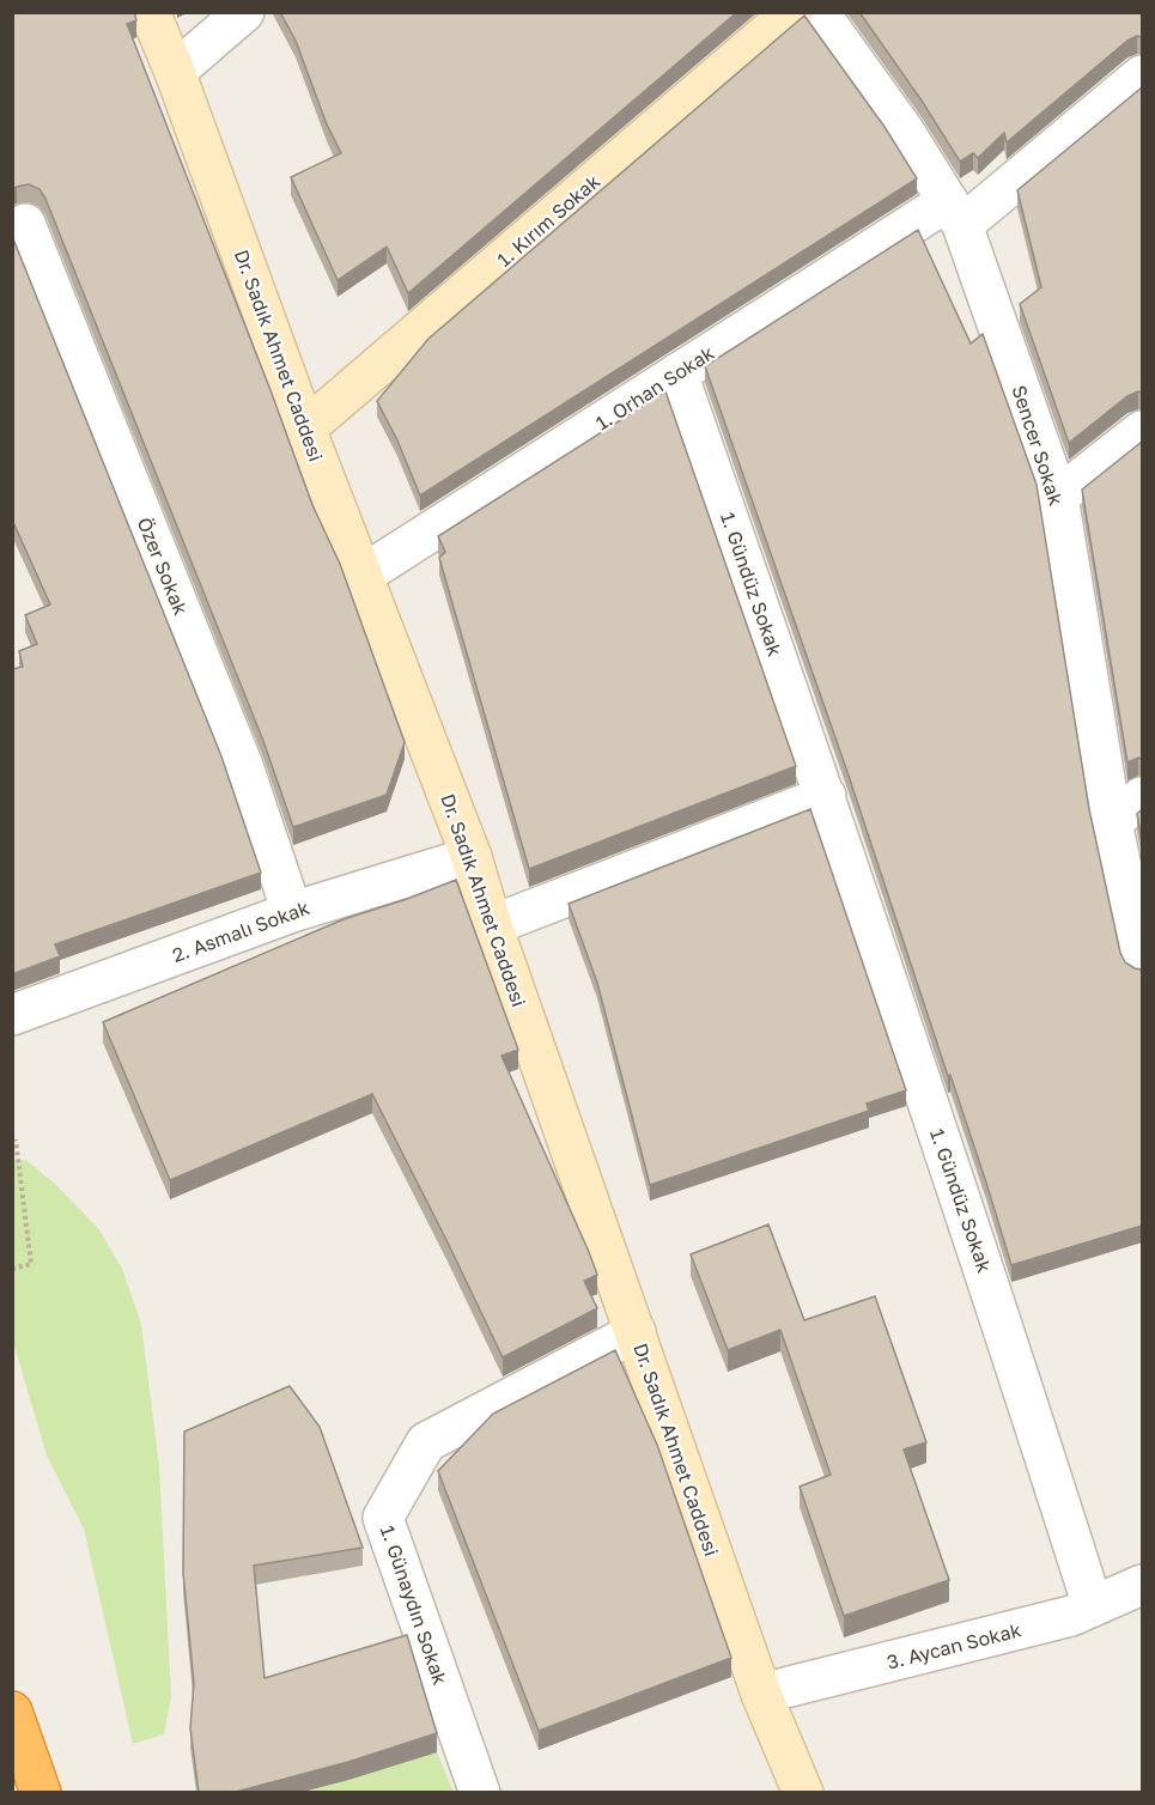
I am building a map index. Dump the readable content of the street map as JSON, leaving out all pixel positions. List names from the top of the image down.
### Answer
{
  "streets": {
    "main road": ["1. Kırım Sokak", "Dr. Sadık Ahmet Caddesi"],
    "street": [
      "1. Orhan Sokak",
      "Sencer Sokak",
      "Özer Sokak",
      "1. Gündüz Sokak",
      "2. Asmalı Sokak",
      "1. Günaydın Sokak",
      "3. Aycan Sokak"
    ]
  },
  "crossings": [
    ["1. Kırım Sokak", "Dr. Sadık Ahmet Caddesi"],
    ["Dr. Sadık Ahmet Caddesi", "1. Orhan Sokak"],
    ["Dr. Sadık Ahmet Caddesi", "2. Asmalı Sokak"],
    ["Dr. Sadık Ahmet Caddesi", "1. Günaydın Sokak"],
    ["Dr. Sadık Ahmet Caddesi", "3. Aycan Sokak"],
    ["1. Orhan Sokak", "Sencer Sokak"],
    ["1. Orhan Sokak", "1. Gündüz Sokak"],
    ["Özer Sokak", "2. Asmalı Sokak"],
    ["1. Gündüz Sokak", "3. Aycan Sokak"]
  ]
}
